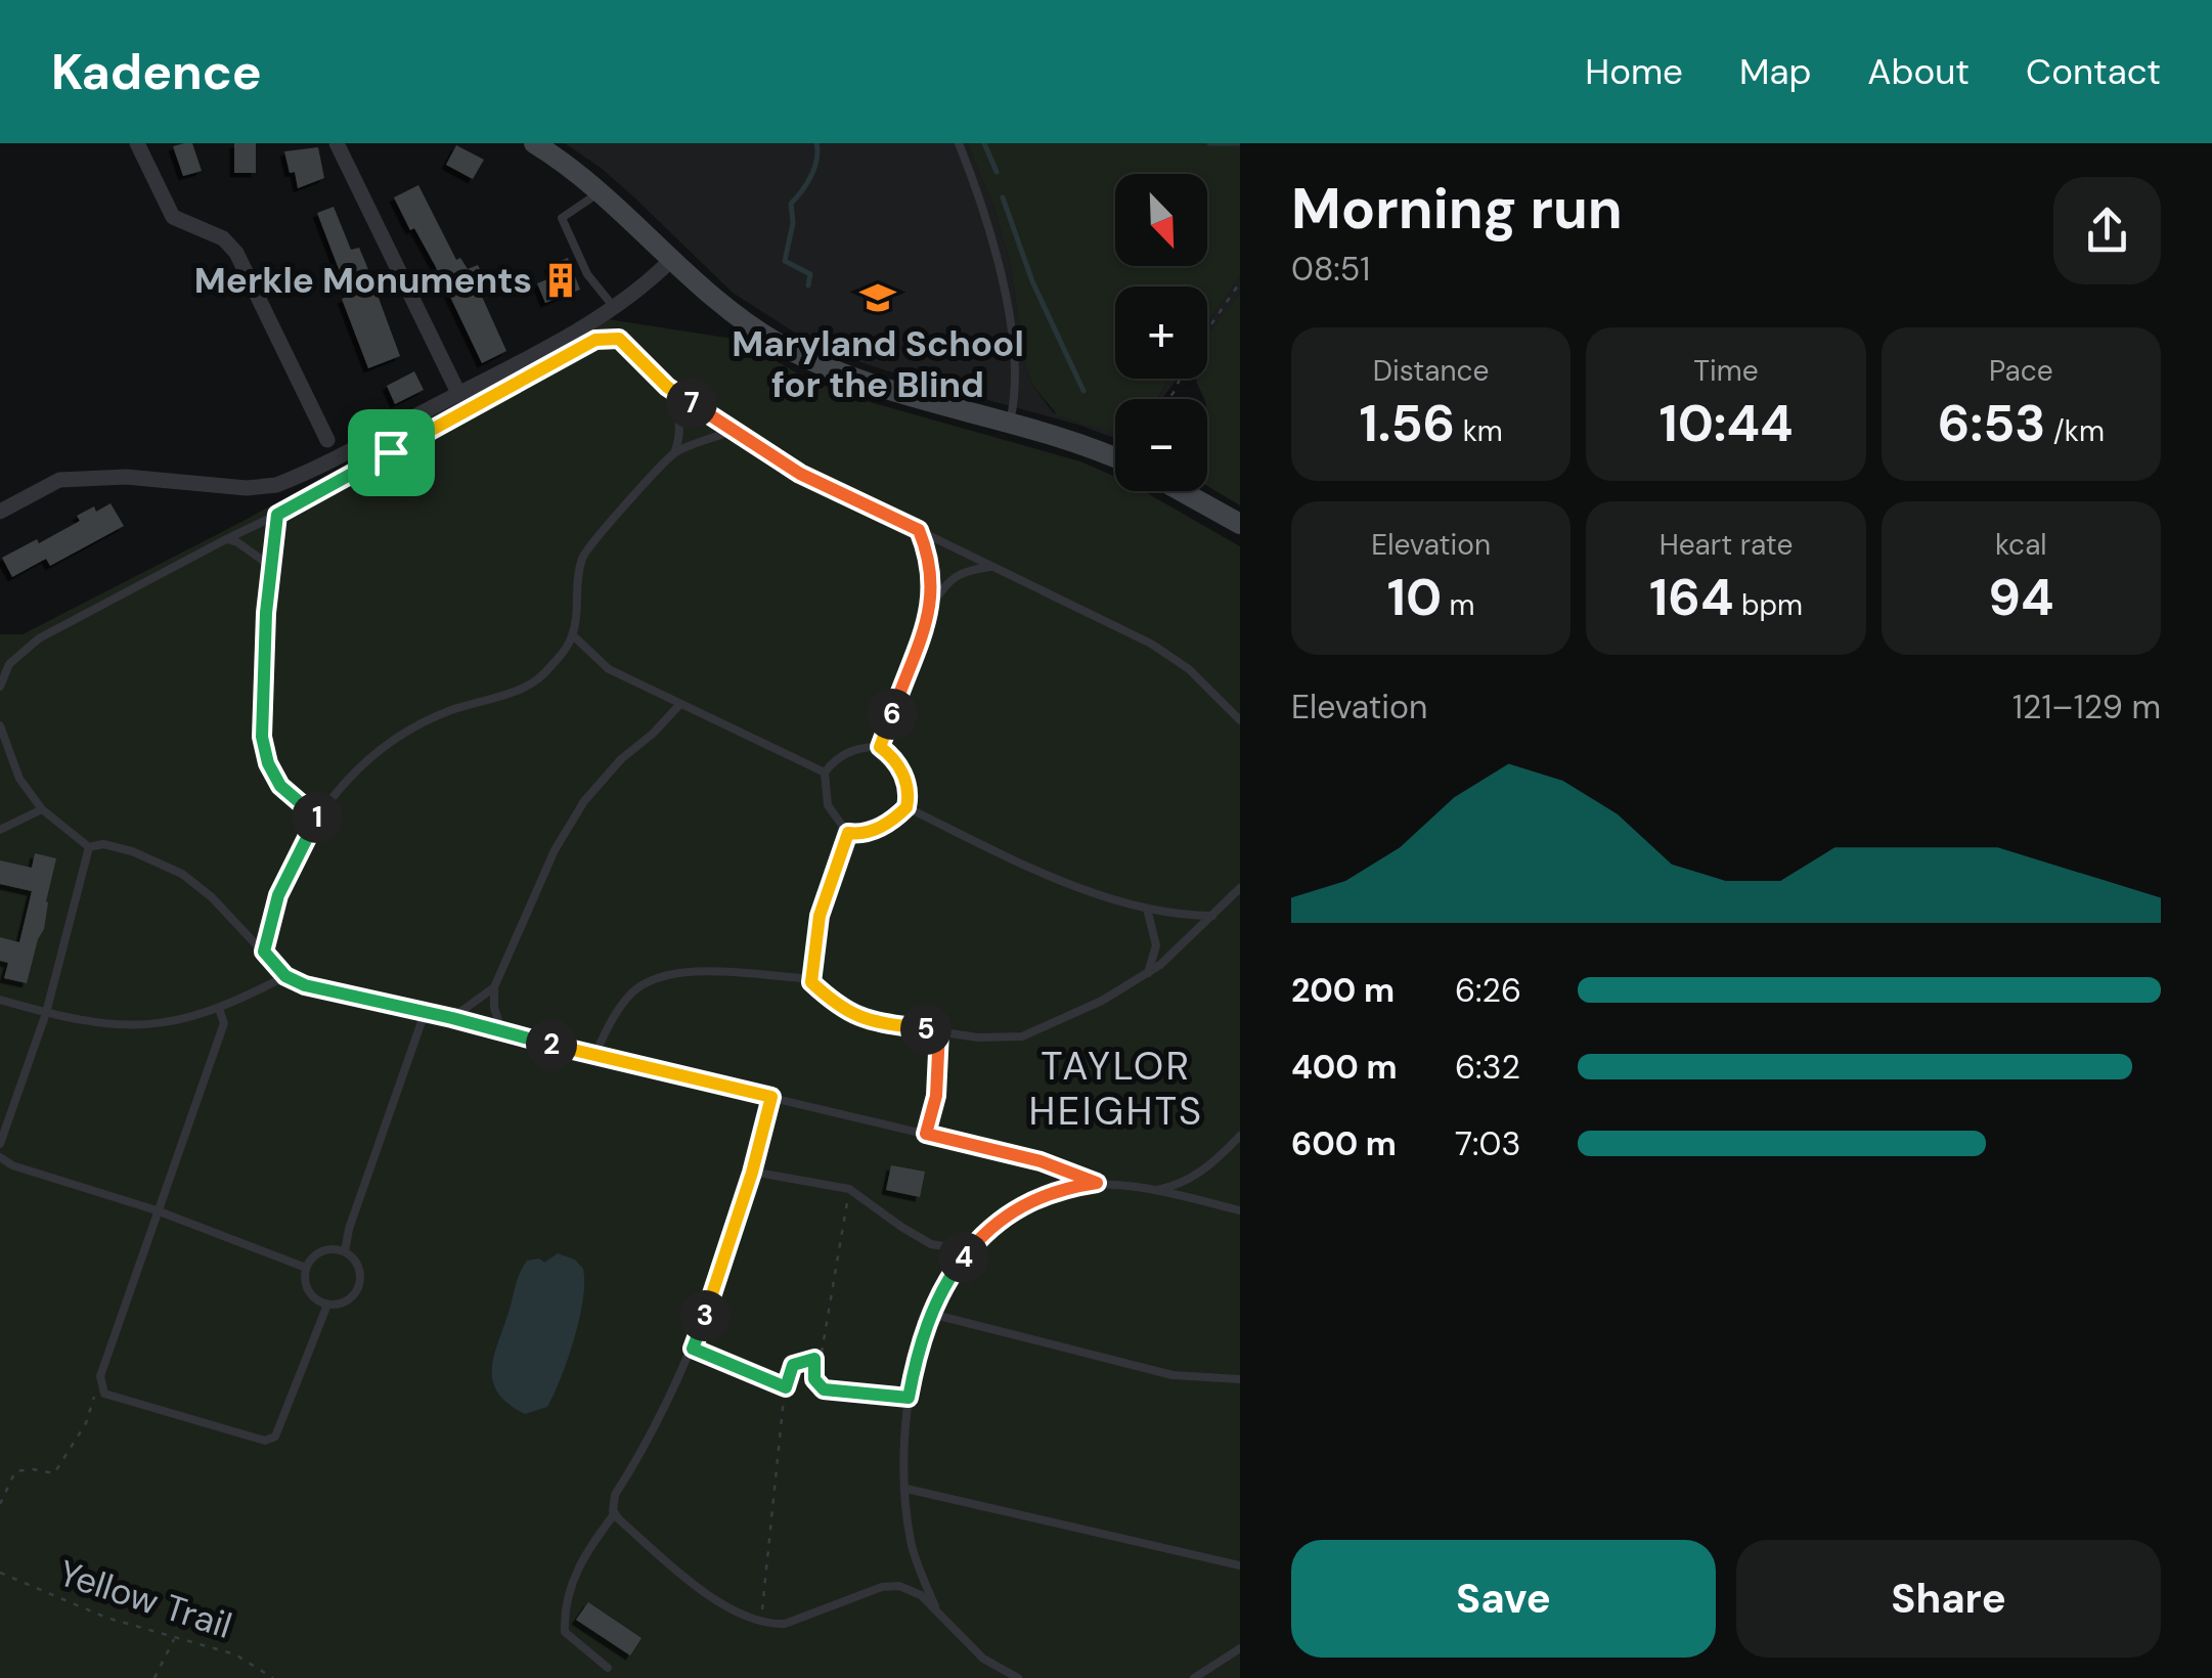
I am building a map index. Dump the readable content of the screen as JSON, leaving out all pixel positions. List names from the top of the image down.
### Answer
{
  "streets": {
    "path": ["Yellow Trail"]
  },
  "districts": ["TAYLOR HEIGHTS"],
  "places": {
    "building": ["Merkle Monuments"],
    "school or university": ["Maryland School for the Blind"]
  },
  "north": "bottom right",
  "page": {
    "header": "Kadence",
    "nav": [
      "Home",
      "Map",
      "About",
      "Contact"
    ],
    "heading": ["Morning run", "08:51"],
    "map_buttons": ["+", "−"],
    "stats": [
      ["Distance", "1.56 km"],
      ["Time", "10:44"],
      ["Pace", "6:53 /km"],
      ["Elevation", "10 m"],
      ["Heart rate", "164 bpm"],
      ["kcal", "94"]
    ],
    "pins": [
      "7",
      "6",
      "1",
      "5",
      "2",
      "4",
      "3"
    ],
    "chart": ["Elevation", "121–129 m"],
    "list": [
      {
        "name": "200 m",
        "note": "6:26"
      },
      {
        "name": "400 m",
        "note": "6:32"
      },
      {
        "name": "600 m",
        "note": "7:03"
      }
    ],
    "buttons": ["Save", "Share"]
  }
}
